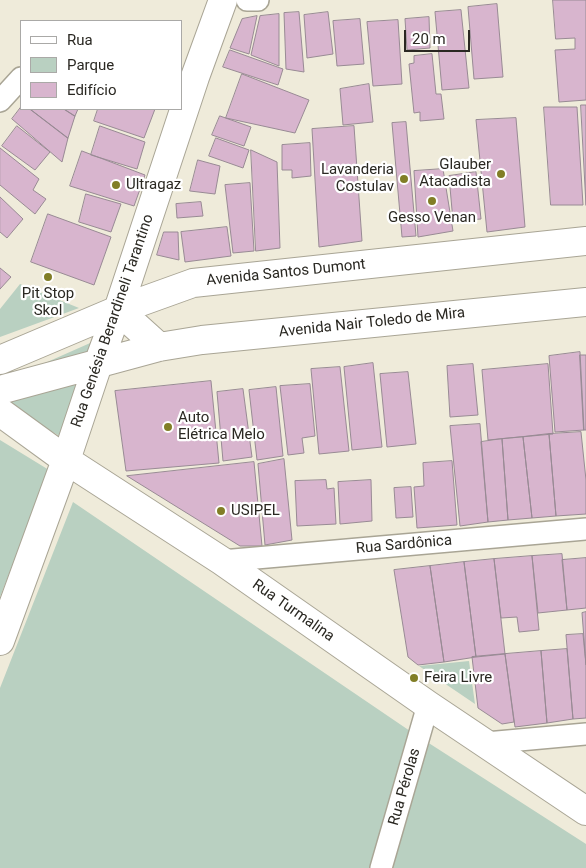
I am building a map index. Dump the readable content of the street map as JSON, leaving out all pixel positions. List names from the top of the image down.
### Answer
{
  "streets": {
    "main road": [
      "Avenida Santos Dumont",
      "Rua Genésia Berardineli Tarantino",
      "Avenida Nair Toledo de Mira",
      "Rua Turmalina"
    ],
    "street": ["Rua Sardônica", "Rua Pérolas"]
  },
  "crossings": [
    ["Avenida Santos Dumont", "Rua Genésia Berardineli Tarantino"],
    ["Rua Genésia Berardineli Tarantino", "Avenida Nair Toledo de Mira"],
    ["Rua Genésia Berardineli Tarantino", "Rua Turmalina"],
    ["Rua Sardônica", "Rua Turmalina"],
    ["Rua Turmalina", "Rua Pérolas"]
  ],
  "places": [
    "Glauber Atacadista",
    "Lavanderia Costulav",
    "Ultragaz",
    "Gesso Venan",
    "Pit Stop Skol",
    "Auto Elétrica Melo",
    "USIPEL",
    "Feira Livre"
  ],
  "legend": ["Rua", "Parque", "Edifício"],
  "scale_bar": "20 m"
}
